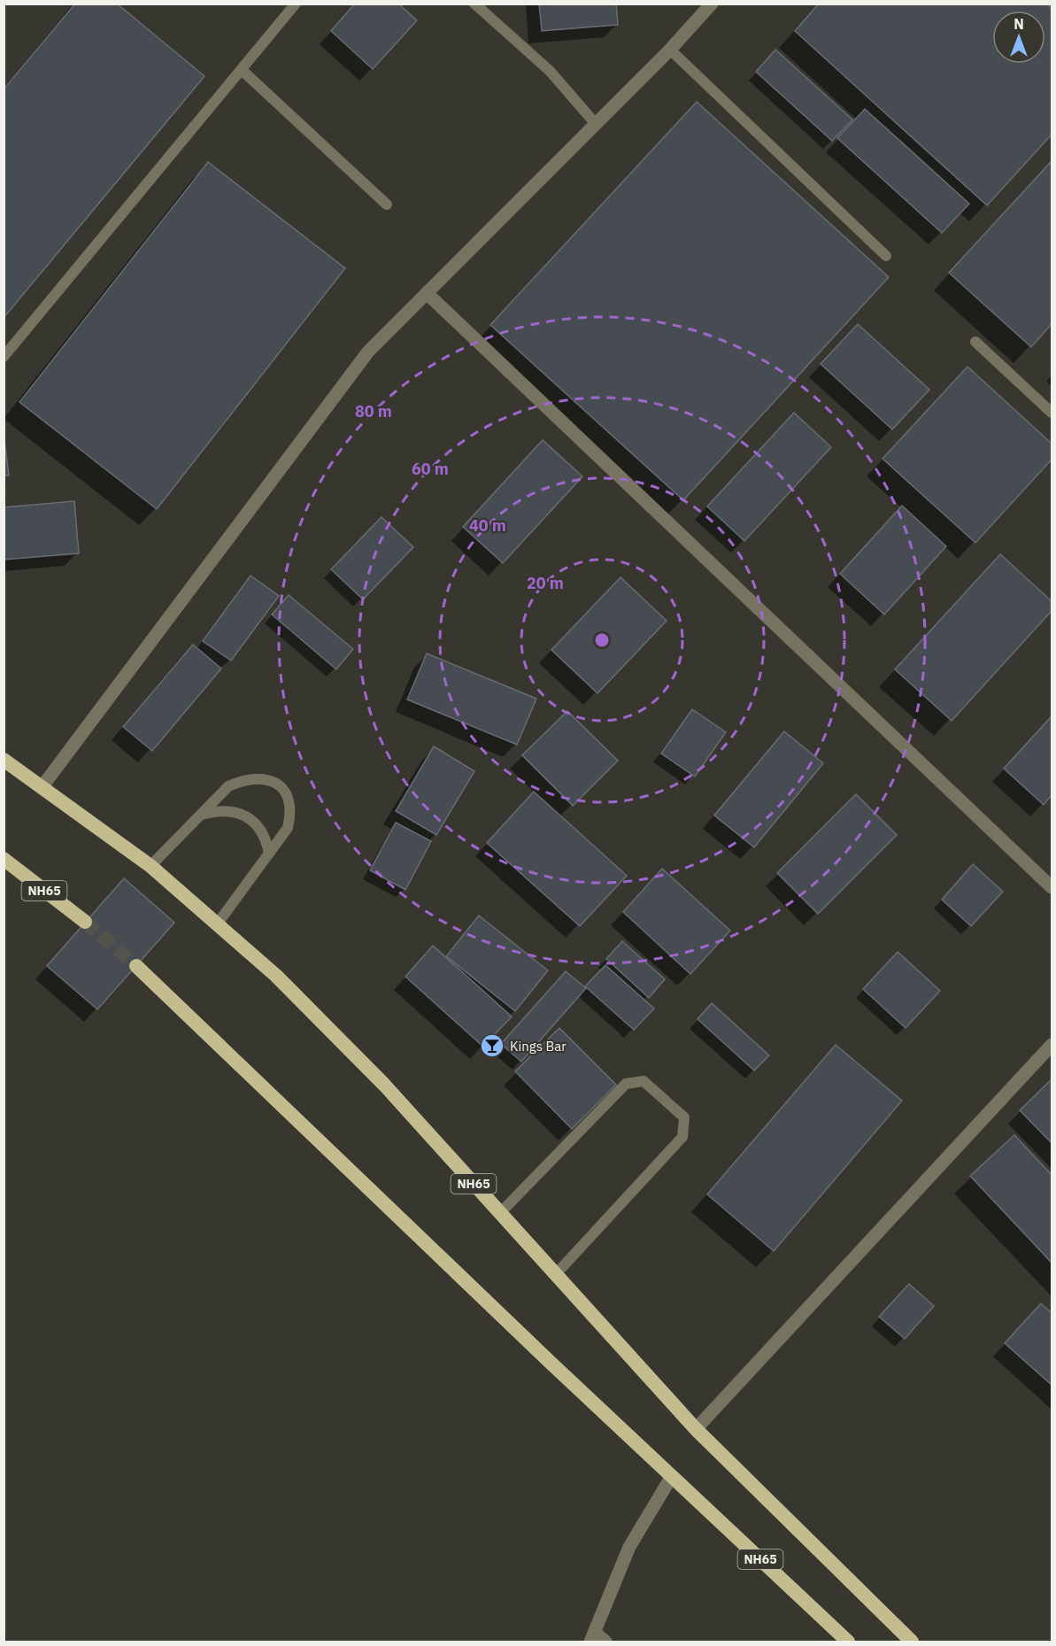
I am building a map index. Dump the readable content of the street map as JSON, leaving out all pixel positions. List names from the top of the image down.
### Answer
{
  "streets": {
    "highway": ["NH65"]
  },
  "places": {
    "bar": ["Kings Bar"]
  },
  "north": "top",
  "rings": [
    "80 m",
    "60 m",
    "40 m",
    "20 m"
  ]
}
